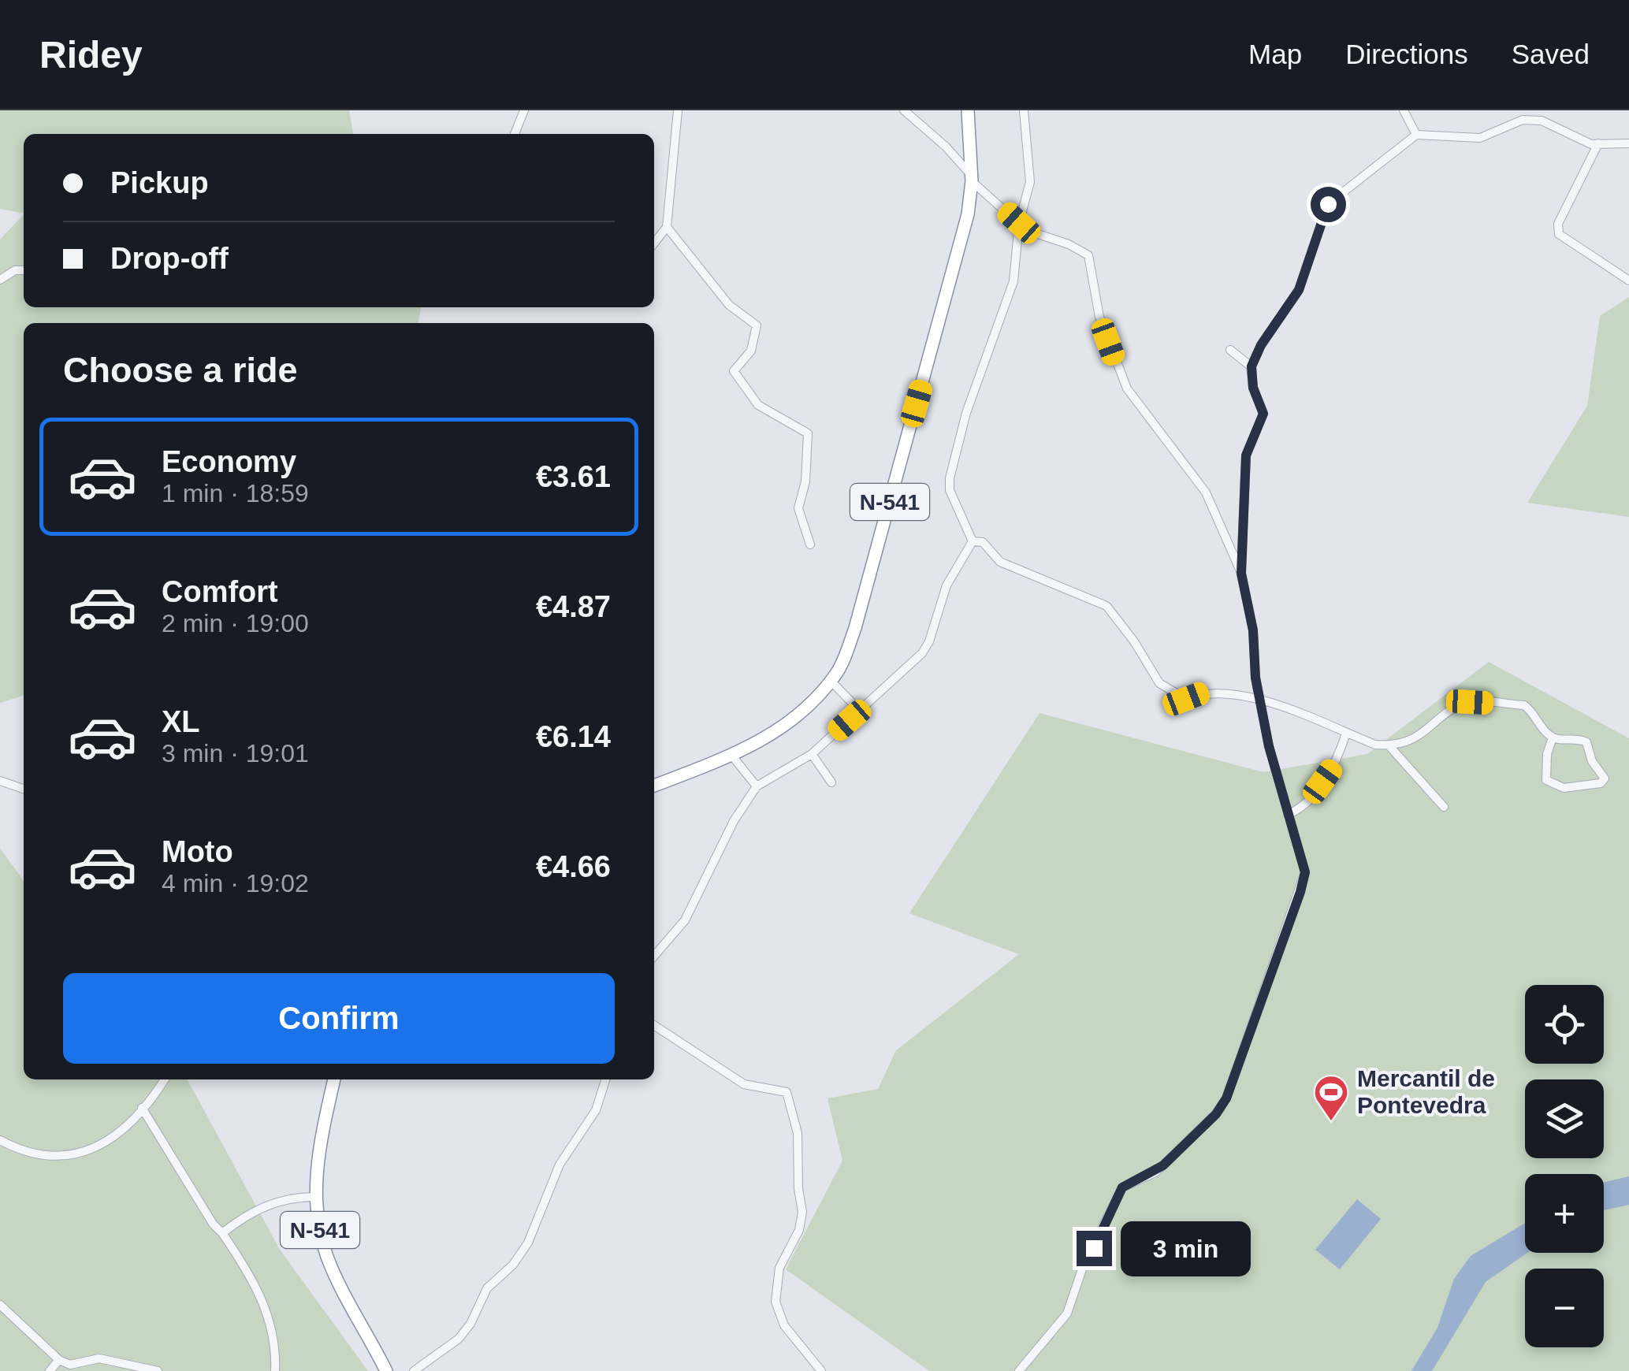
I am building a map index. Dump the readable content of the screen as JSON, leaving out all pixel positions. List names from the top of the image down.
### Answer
{
  "streets": {
    "highway": ["N-541"]
  },
  "places": {
    "sports": ["Mercantil de Pontevedra"]
  },
  "page": {
    "header": "Ridey",
    "nav": ["Map", "Directions", "Saved"],
    "banner": ["Pickup", "Drop-off"],
    "heading": "Choose a ride",
    "list": [
      {
        "name": "Economy",
        "note": "1 min · 18:59",
        "value": "€3.61"
      },
      {
        "name": "Comfort",
        "note": "2 min · 19:00",
        "value": "€4.87"
      },
      {
        "name": "XL",
        "note": "3 min · 19:01",
        "value": "€6.14"
      },
      {
        "name": "Moto",
        "note": "4 min · 19:02",
        "value": "€4.66"
      }
    ],
    "buttons": "Confirm",
    "map_buttons": ["+", "−"],
    "bubble": "3 min"
  }
}
